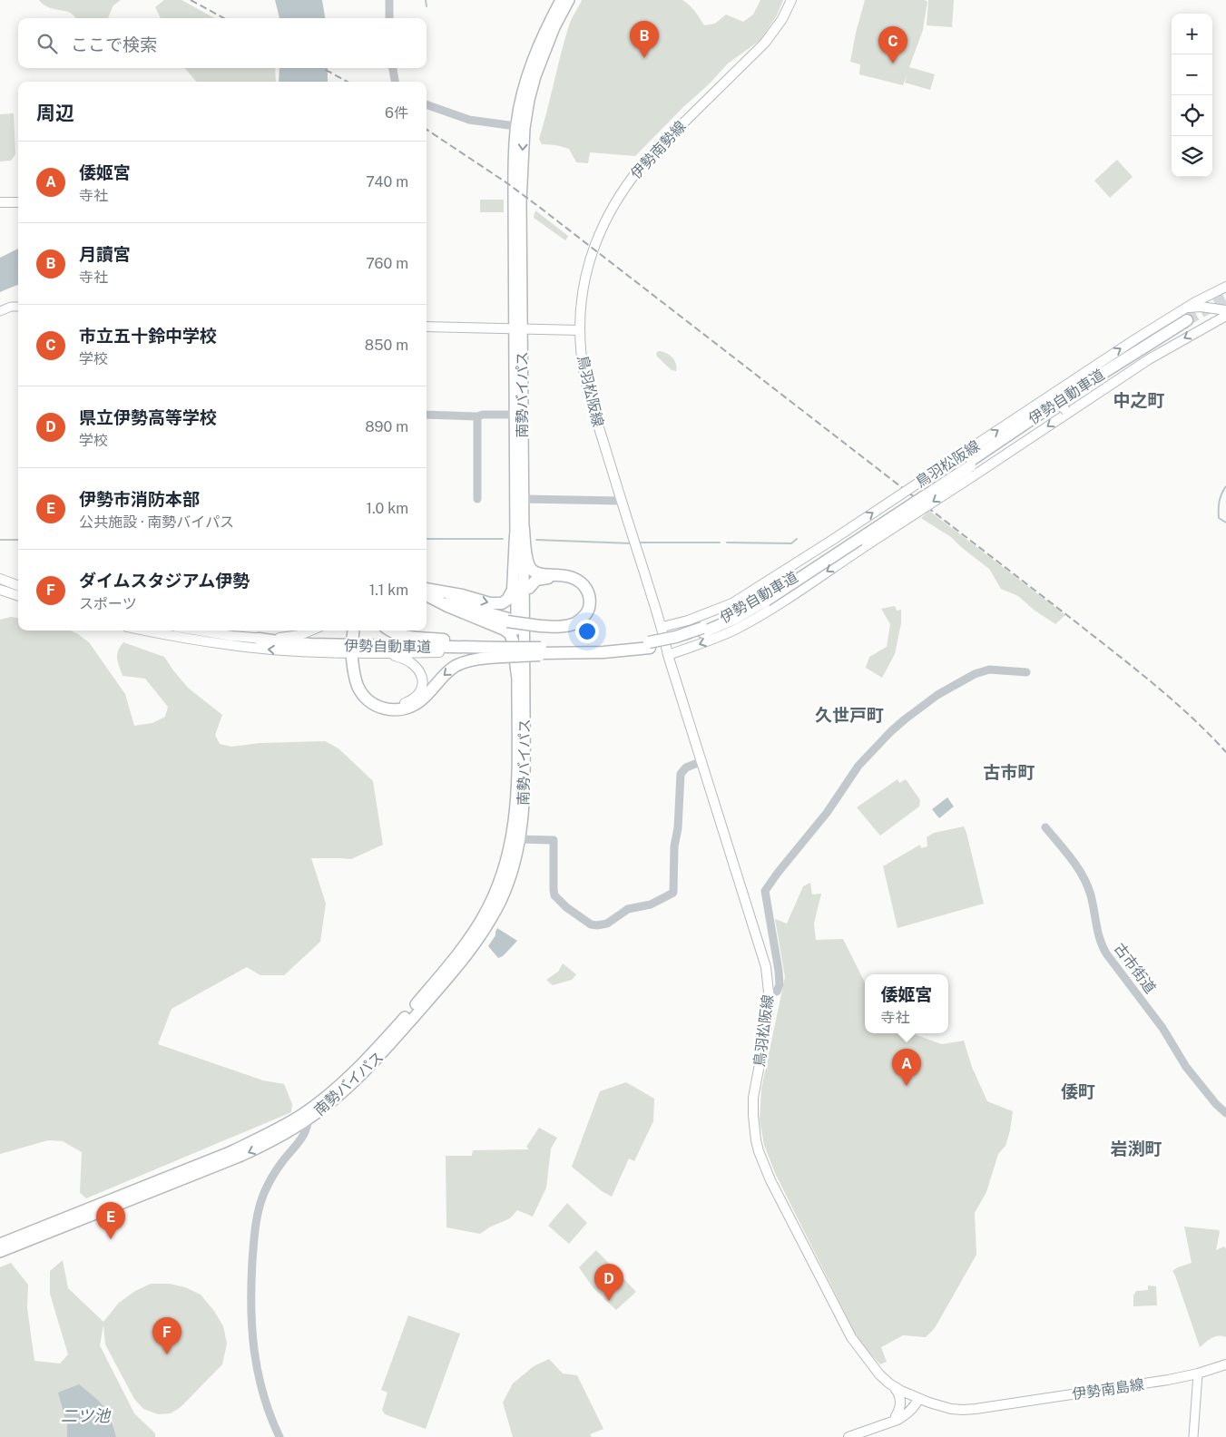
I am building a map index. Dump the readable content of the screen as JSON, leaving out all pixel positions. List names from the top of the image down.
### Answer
{
  "streets": {
    "highway": ["南勢バイパス", "伊勢自動車道"],
    "main road": ["伊勢南勢線", "鳥羽松阪線", "伊勢南島線"],
    "street": ["古市街道"]
  },
  "crossings": [
    ["伊勢南勢線", "鳥羽松阪線"],
    ["鳥羽松阪線", "伊勢自動車道"],
    ["鳥羽松阪線", "伊勢南島線"]
  ],
  "districts": [
    "中之町",
    "久世戸町",
    "古市町",
    "倭町",
    "岩渕町"
  ],
  "water": ["二ツ池"],
  "page": {
    "map_buttons": ["+", "−"],
    "search": "ここで検索",
    "pins": [
      "B",
      "C",
      "A",
      "E",
      "D",
      "F"
    ],
    "heading": ["周辺", "6件"],
    "list": [
      {
        "mark": "A",
        "name": "倭姬宮",
        "note": "寺社",
        "value": "740 m"
      },
      {
        "mark": "B",
        "name": "月讀宮",
        "note": "寺社",
        "value": "760 m"
      },
      {
        "mark": "C",
        "name": "市立五十鈴中学校",
        "note": "学校",
        "value": "850 m"
      },
      {
        "mark": "D",
        "name": "県立伊勢高等学校",
        "note": "学校",
        "value": "890 m"
      },
      {
        "mark": "E",
        "name": "伊勢市消防本部",
        "note": "公共施設 · 南勢バイパス",
        "value": "1.0 km"
      },
      {
        "mark": "F",
        "name": "ダイムスタジアム伊勢",
        "note": "スポーツ",
        "value": "1.1 km"
      }
    ],
    "popup": ["倭姬宮", "寺社"]
  }
}
